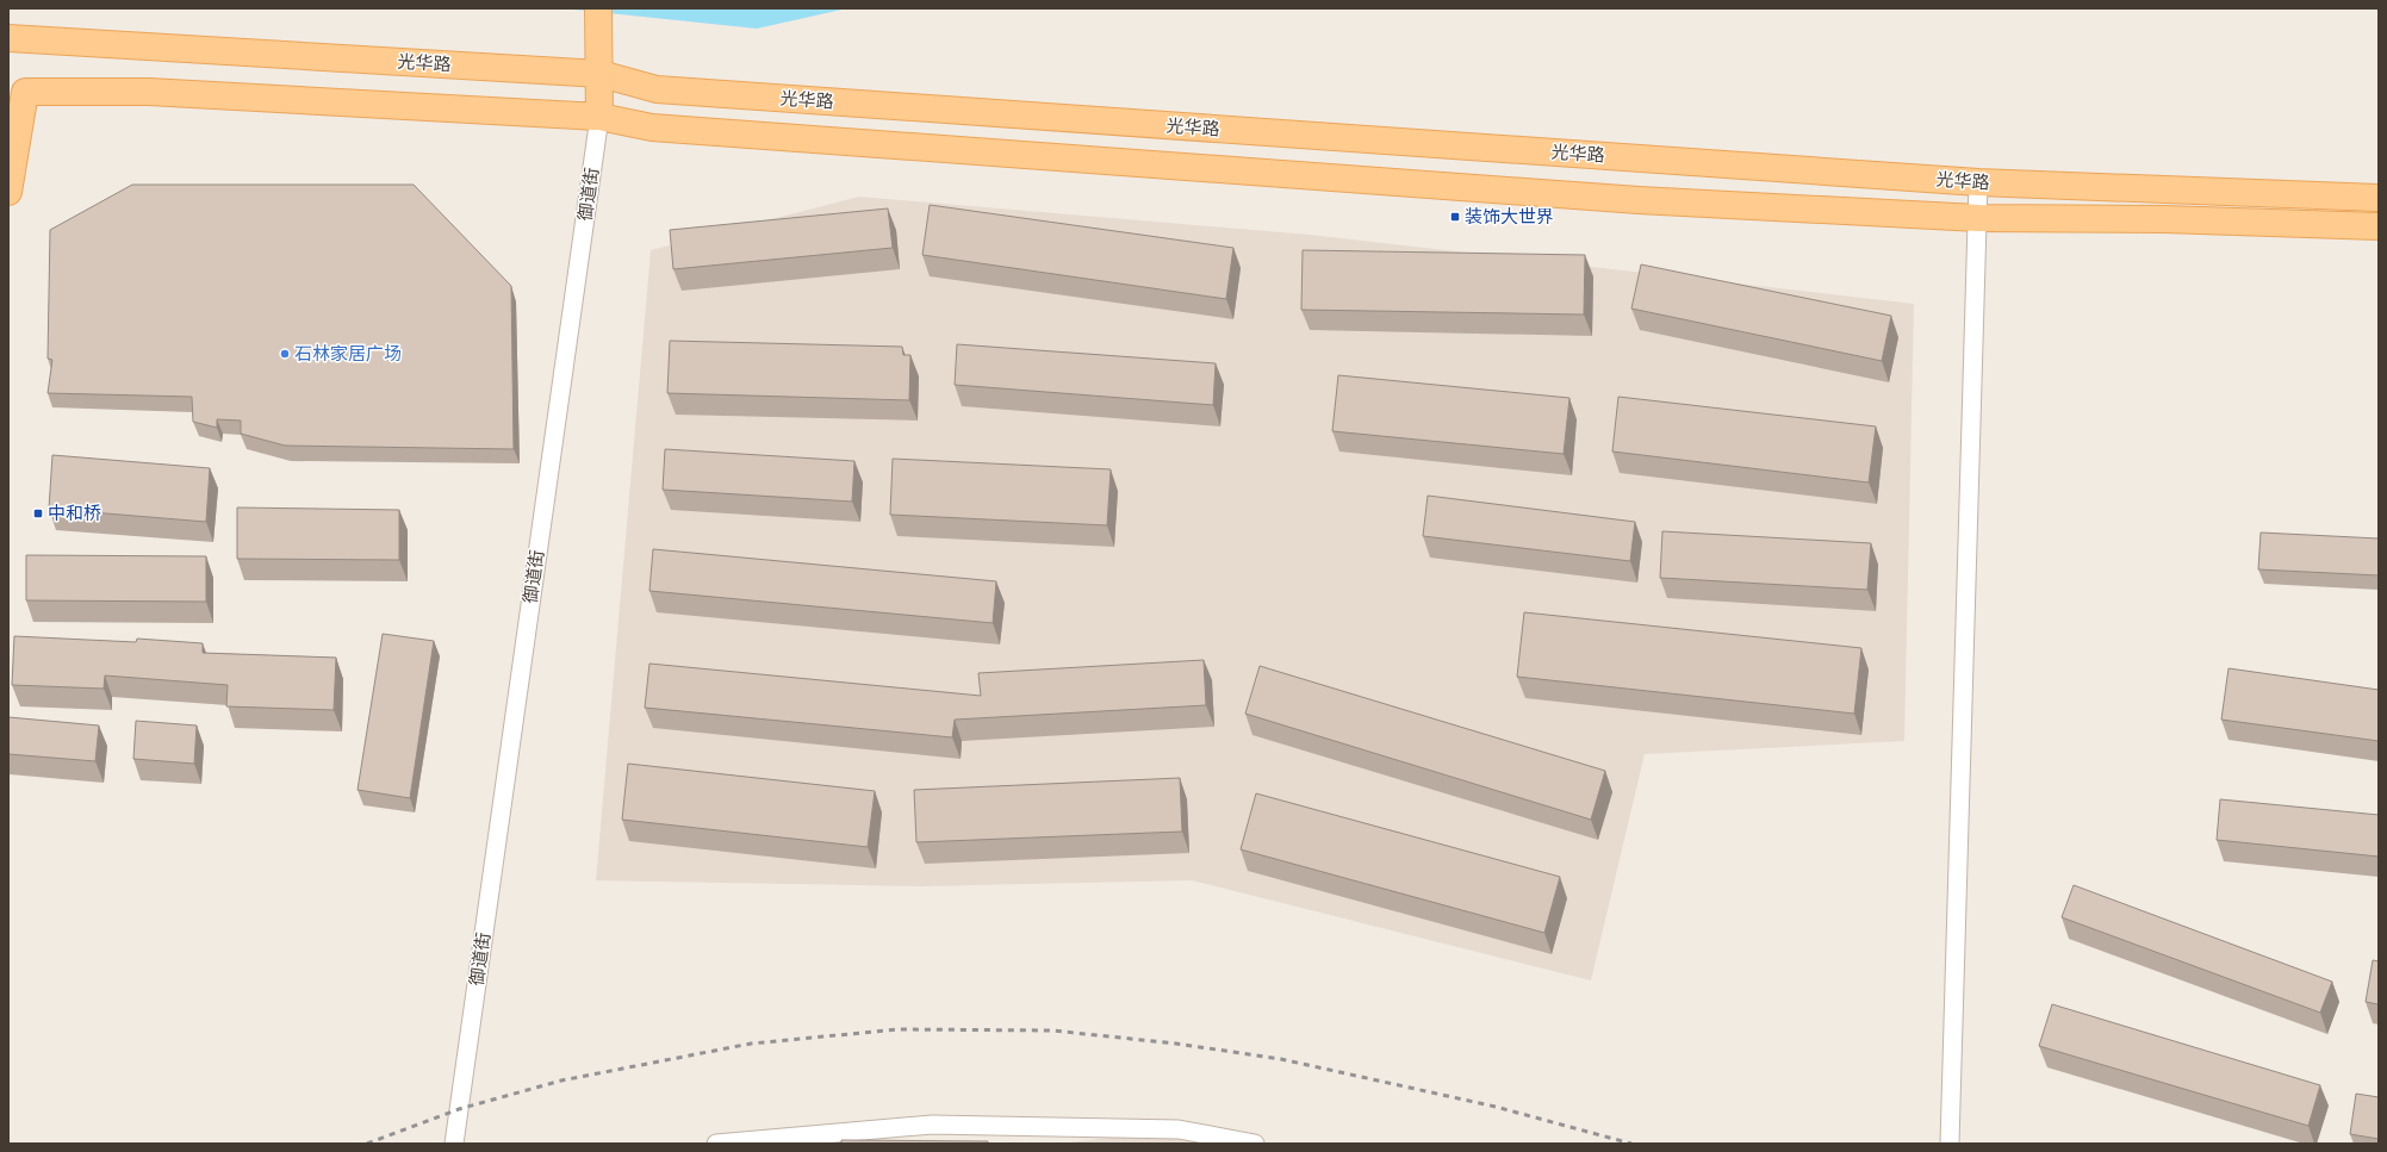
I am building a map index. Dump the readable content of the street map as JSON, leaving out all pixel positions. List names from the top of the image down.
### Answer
{
  "streets": {
    "main road": ["光华路"],
    "street": ["御道街"]
  },
  "crossings": [
    ["光华路", "御道街"]
  ],
  "places": {
    "transit": ["装饰大世界", "中和桥"],
    "other": ["石林家居广场"]
  }
}
